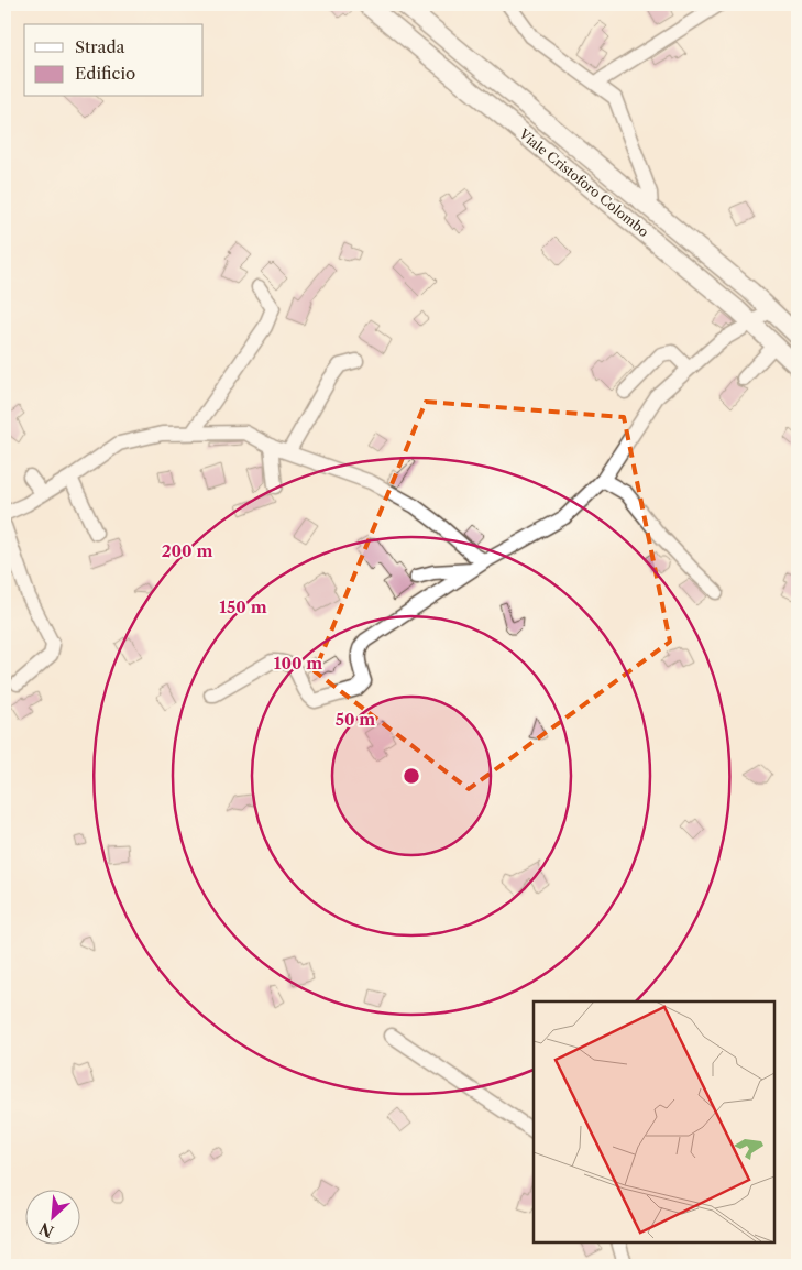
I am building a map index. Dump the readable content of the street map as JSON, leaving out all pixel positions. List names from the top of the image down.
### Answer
{
  "streets": {
    "main road": ["Viale Cristoforo Colombo"]
  },
  "legend": ["Strada", "Edificio"],
  "north": "bottom left",
  "rings": [
    "200 m",
    "150 m",
    "100 m",
    "50 m"
  ]
}
